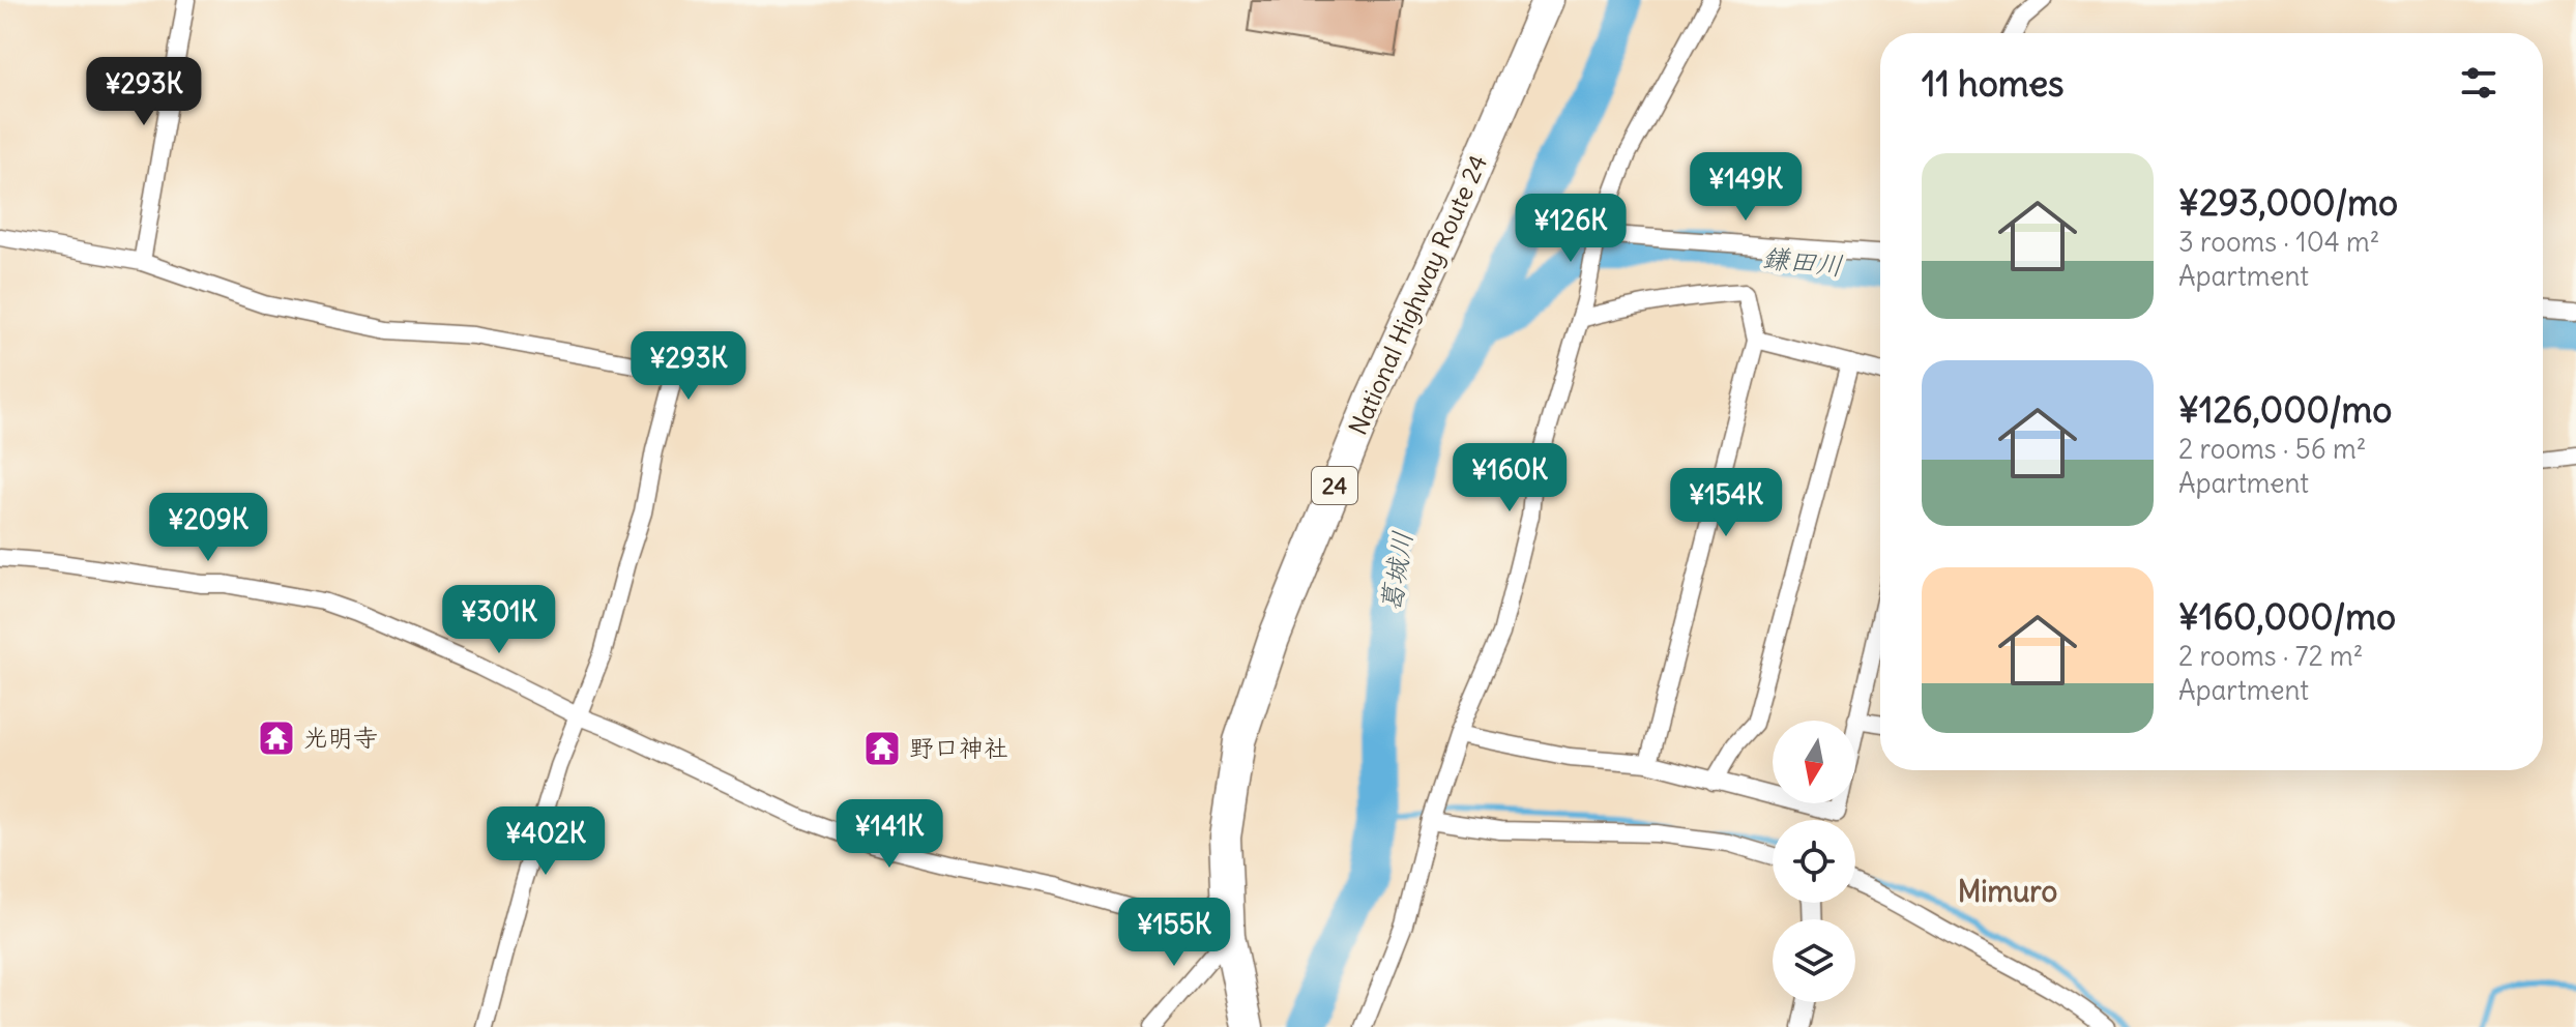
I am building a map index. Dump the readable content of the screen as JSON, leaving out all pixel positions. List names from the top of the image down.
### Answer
{
  "streets": {
    "highway": ["National Highway Route 24", "24"]
  },
  "districts": ["Mimuro"],
  "water": ["鎌田川", "葛城川"],
  "places": {
    "temple": ["光明寺", "野口神社"]
  },
  "north": "bottom",
  "page": {
    "heading": "11 homes",
    "price": [
      "¥293K",
      "¥149K",
      "¥126K",
      "¥293K",
      "¥160K",
      "¥154K",
      "¥209K",
      "¥301K",
      "¥141K",
      "¥402K",
      "¥155K"
    ],
    "list": [
      {
        "name": "¥293,000/mo",
        "note": "3 rooms · 104 m² · Apartment"
      },
      {
        "name": "¥126,000/mo",
        "note": "2 rooms · 56 m² · Apartment"
      },
      {
        "name": "¥160,000/mo",
        "note": "2 rooms · 72 m² · Apartment"
      }
    ]
  }
}
